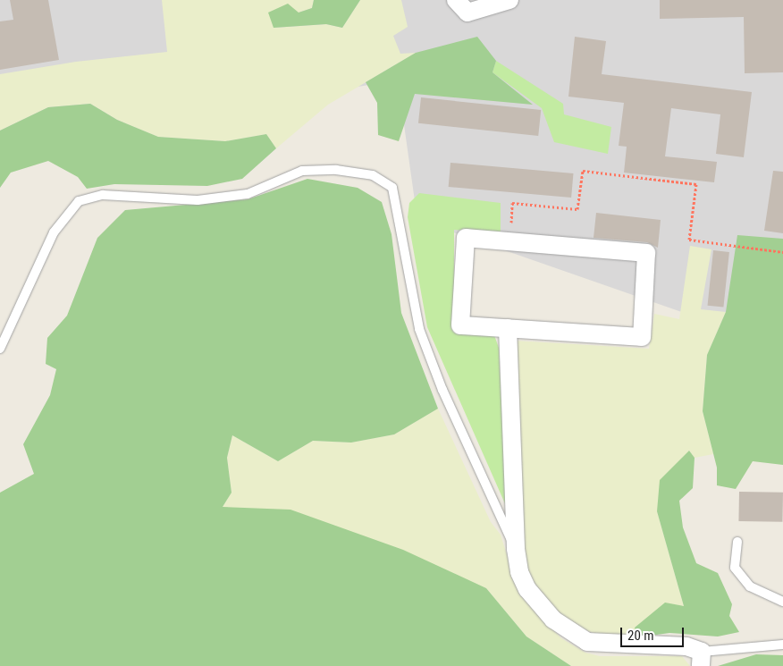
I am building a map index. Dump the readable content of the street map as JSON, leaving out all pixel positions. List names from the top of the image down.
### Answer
{
  "scale_bar": "20 m"
}
